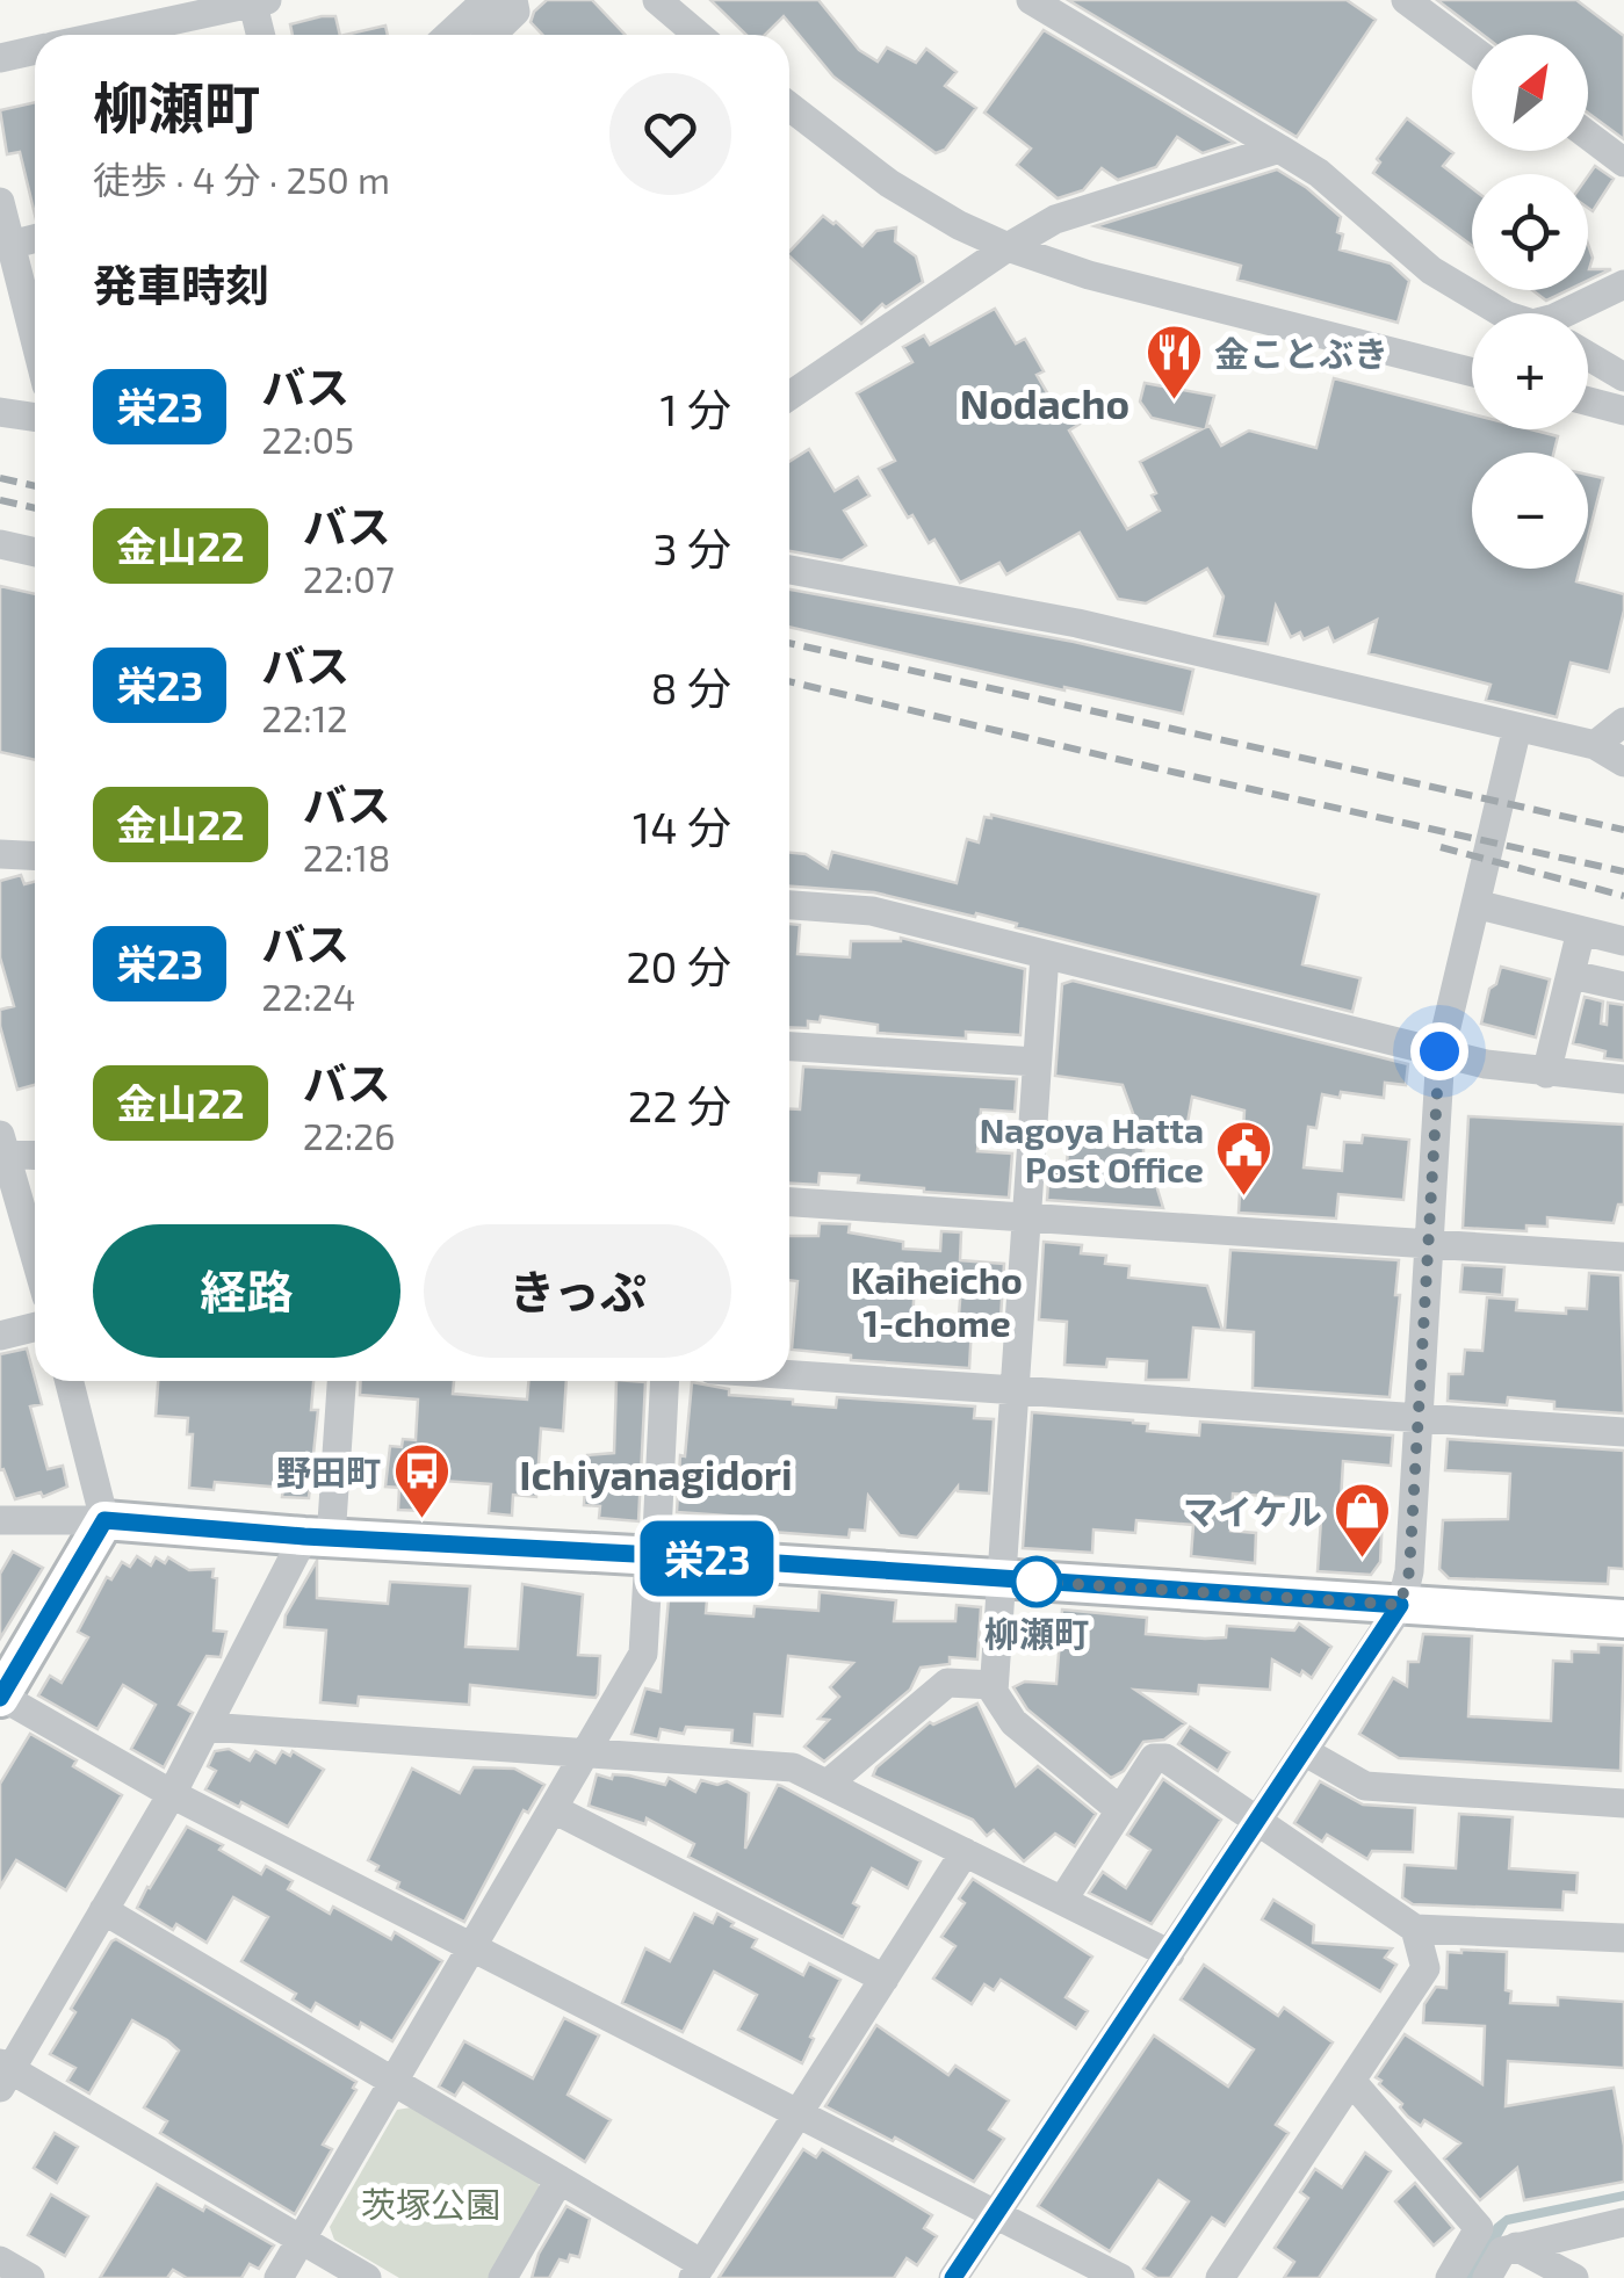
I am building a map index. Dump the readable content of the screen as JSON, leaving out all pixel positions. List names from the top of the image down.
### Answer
{
  "districts": ["Nodacho", "Kaiheicho 1-chome", "Ichiyanagidori"],
  "parks": ["茨塚公園"],
  "places": {
    "restaurant": ["金ことぶき"],
    "public building": ["Nagoya Hatta Post Office"],
    "bus stop": ["野田町"],
    "shop": ["マイケル"],
    "other": ["柳瀬町"]
  },
  "lines": ["bus line 栄23"],
  "north": "top right",
  "page": {
    "on_map": "栄23",
    "map_buttons": ["+", "−"],
    "heading": [
      ["柳瀬町", "徒歩 · 4 分 · 250 m"],
      "発車時刻"
    ],
    "list": [
      {
        "mark": "栄23",
        "name": "バス",
        "note": "22:05",
        "value": "1 分"
      },
      {
        "mark": "金山22",
        "name": "バス",
        "note": "22:07",
        "value": "3 分"
      },
      {
        "mark": "栄23",
        "name": "バス",
        "note": "22:12",
        "value": "8 分"
      },
      {
        "mark": "金山22",
        "name": "バス",
        "note": "22:18",
        "value": "14 分"
      },
      {
        "mark": "栄23",
        "name": "バス",
        "note": "22:24",
        "value": "20 分"
      },
      {
        "mark": "金山22",
        "name": "バス",
        "note": "22:26",
        "value": "22 分"
      }
    ],
    "buttons": ["経路", "きっぷ"]
  }
}
